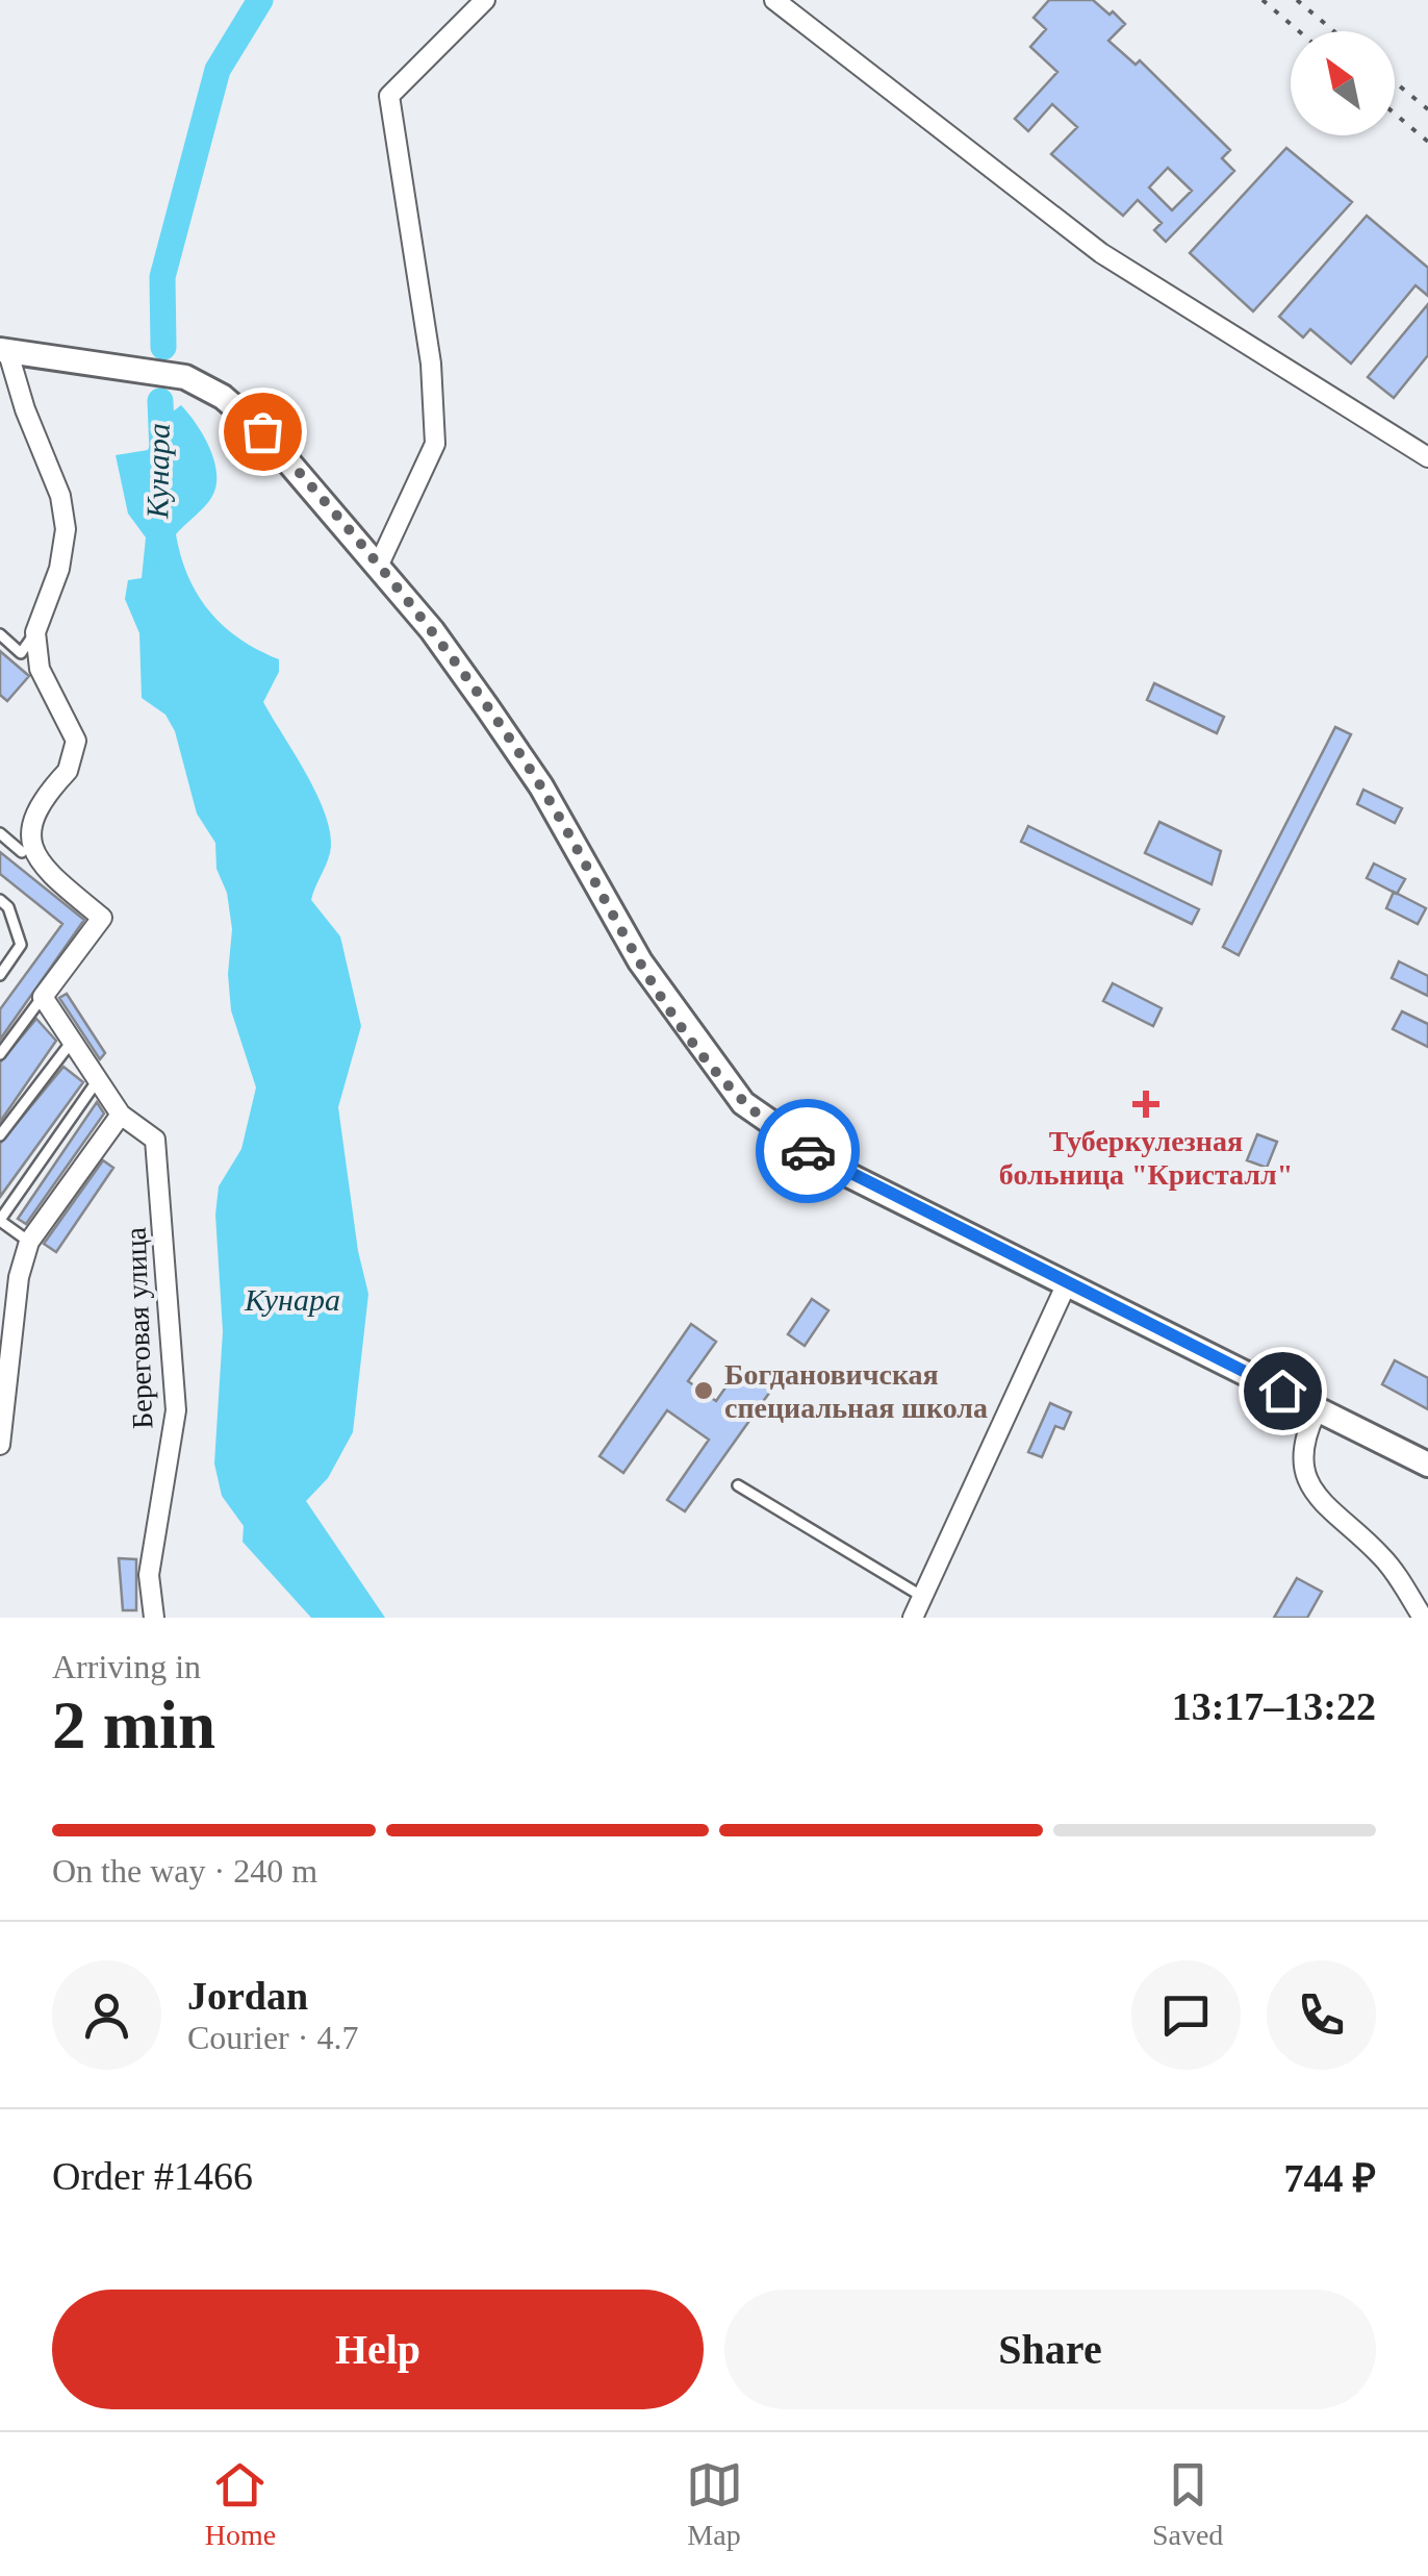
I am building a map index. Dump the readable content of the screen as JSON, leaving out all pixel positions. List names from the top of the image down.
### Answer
{
  "streets": {
    "street": ["Береговая улица"]
  },
  "water": ["Кунара"],
  "places": {
    "health": ["Туберкулезная больница \"Кристалл\""],
    "other": ["Богдановичская специальная школа"]
  },
  "north": "top left",
  "page": {
    "heading": ["2 min", "Arriving in", "13:17–13:22"],
    "panel": [
      "Jordan",
      "Courier · 4.7",
      "Order #1466",
      "744 ₽"
    ],
    "bar": "On the way · 240 m",
    "buttons": ["Help", "Share"],
    "tabs": ["Home", "Map", "Saved"]
  }
}
